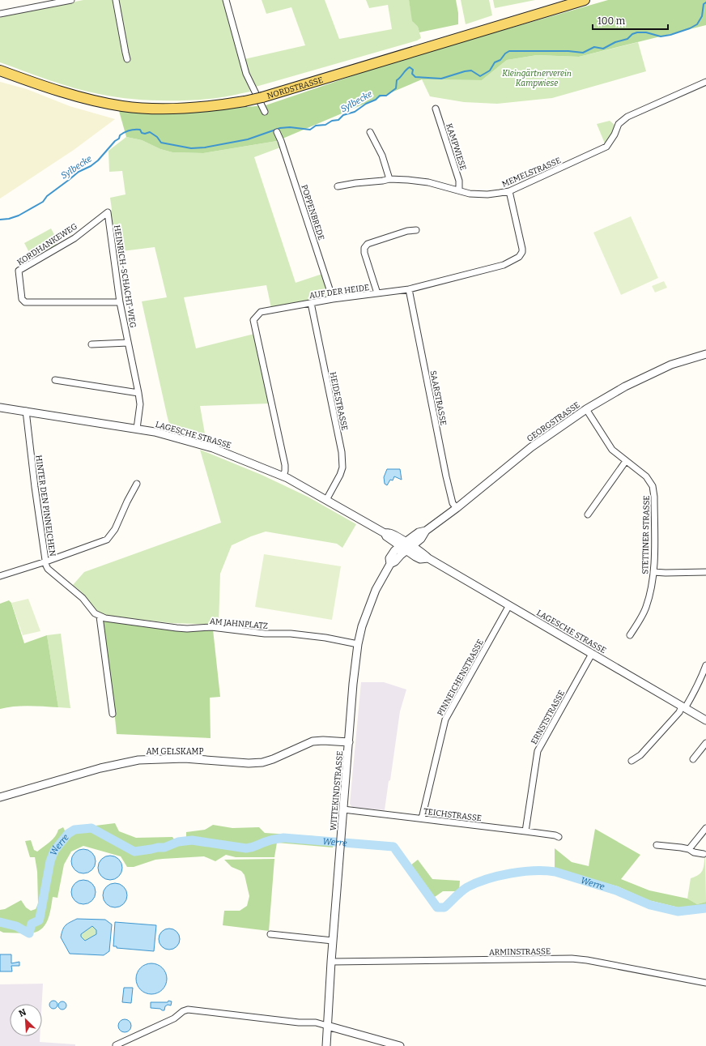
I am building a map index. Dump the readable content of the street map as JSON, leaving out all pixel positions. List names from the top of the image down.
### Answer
{
  "streets": {
    "main road": ["NORDSTRASSE"],
    "street": [
      "KAMPWIESE",
      "MEMELSTRASSE",
      "POPPENBREDE",
      "KORDHANKEWEG",
      "HEINRICH-SCHACHT-WEG",
      "AUF DER HEIDE",
      "SAARSTRASSE",
      "HEIDESTRASSE",
      "GEORGSTRASSE",
      "LAGESCHE STRASSE",
      "HINTER DEN PINNEICHEN",
      "STETTINER STRASSE",
      "AM JAHNPLATZ",
      "PINNEICHENSTRASSE",
      "ERNSTSTRASSE",
      "AM GELSKAMP",
      "WITTEKINDSTRASSE",
      "TEICHSTRASSE",
      "ARMINSTRASSE"
    ]
  },
  "crossings": [
    ["KAMPWIESE", "MEMELSTRASSE"],
    ["MEMELSTRASSE", "AUF DER HEIDE"],
    ["POPPENBREDE", "AUF DER HEIDE"],
    ["KORDHANKEWEG", "HEINRICH-SCHACHT-WEG"],
    ["HEINRICH-SCHACHT-WEG", "LAGESCHE STRASSE"],
    ["AUF DER HEIDE", "SAARSTRASSE"],
    ["AUF DER HEIDE", "HEIDESTRASSE"],
    ["AUF DER HEIDE", "LAGESCHE STRASSE"],
    ["SAARSTRASSE", "GEORGSTRASSE"],
    ["HEIDESTRASSE", "LAGESCHE STRASSE"],
    ["GEORGSTRASSE", "LAGESCHE STRASSE"],
    ["GEORGSTRASSE", "STETTINER STRASSE"],
    ["GEORGSTRASSE", "WITTEKINDSTRASSE"],
    ["LAGESCHE STRASSE", "HINTER DEN PINNEICHEN"],
    ["LAGESCHE STRASSE", "PINNEICHENSTRASSE"],
    ["LAGESCHE STRASSE", "ERNSTSTRASSE"],
    ["LAGESCHE STRASSE", "WITTEKINDSTRASSE"],
    ["HINTER DEN PINNEICHEN", "AM JAHNPLATZ"],
    ["AM JAHNPLATZ", "WITTEKINDSTRASSE"],
    ["PINNEICHENSTRASSE", "TEICHSTRASSE"],
    ["ERNSTSTRASSE", "TEICHSTRASSE"],
    ["AM GELSKAMP", "WITTEKINDSTRASSE"],
    ["WITTEKINDSTRASSE", "TEICHSTRASSE"],
    ["WITTEKINDSTRASSE", "ARMINSTRASSE"]
  ],
  "water": ["Sylbecke", "Werre"],
  "parks": ["Kleingärtnerverein Kampwiese"],
  "scale_bar": "100 m",
  "north": "top left"
}
